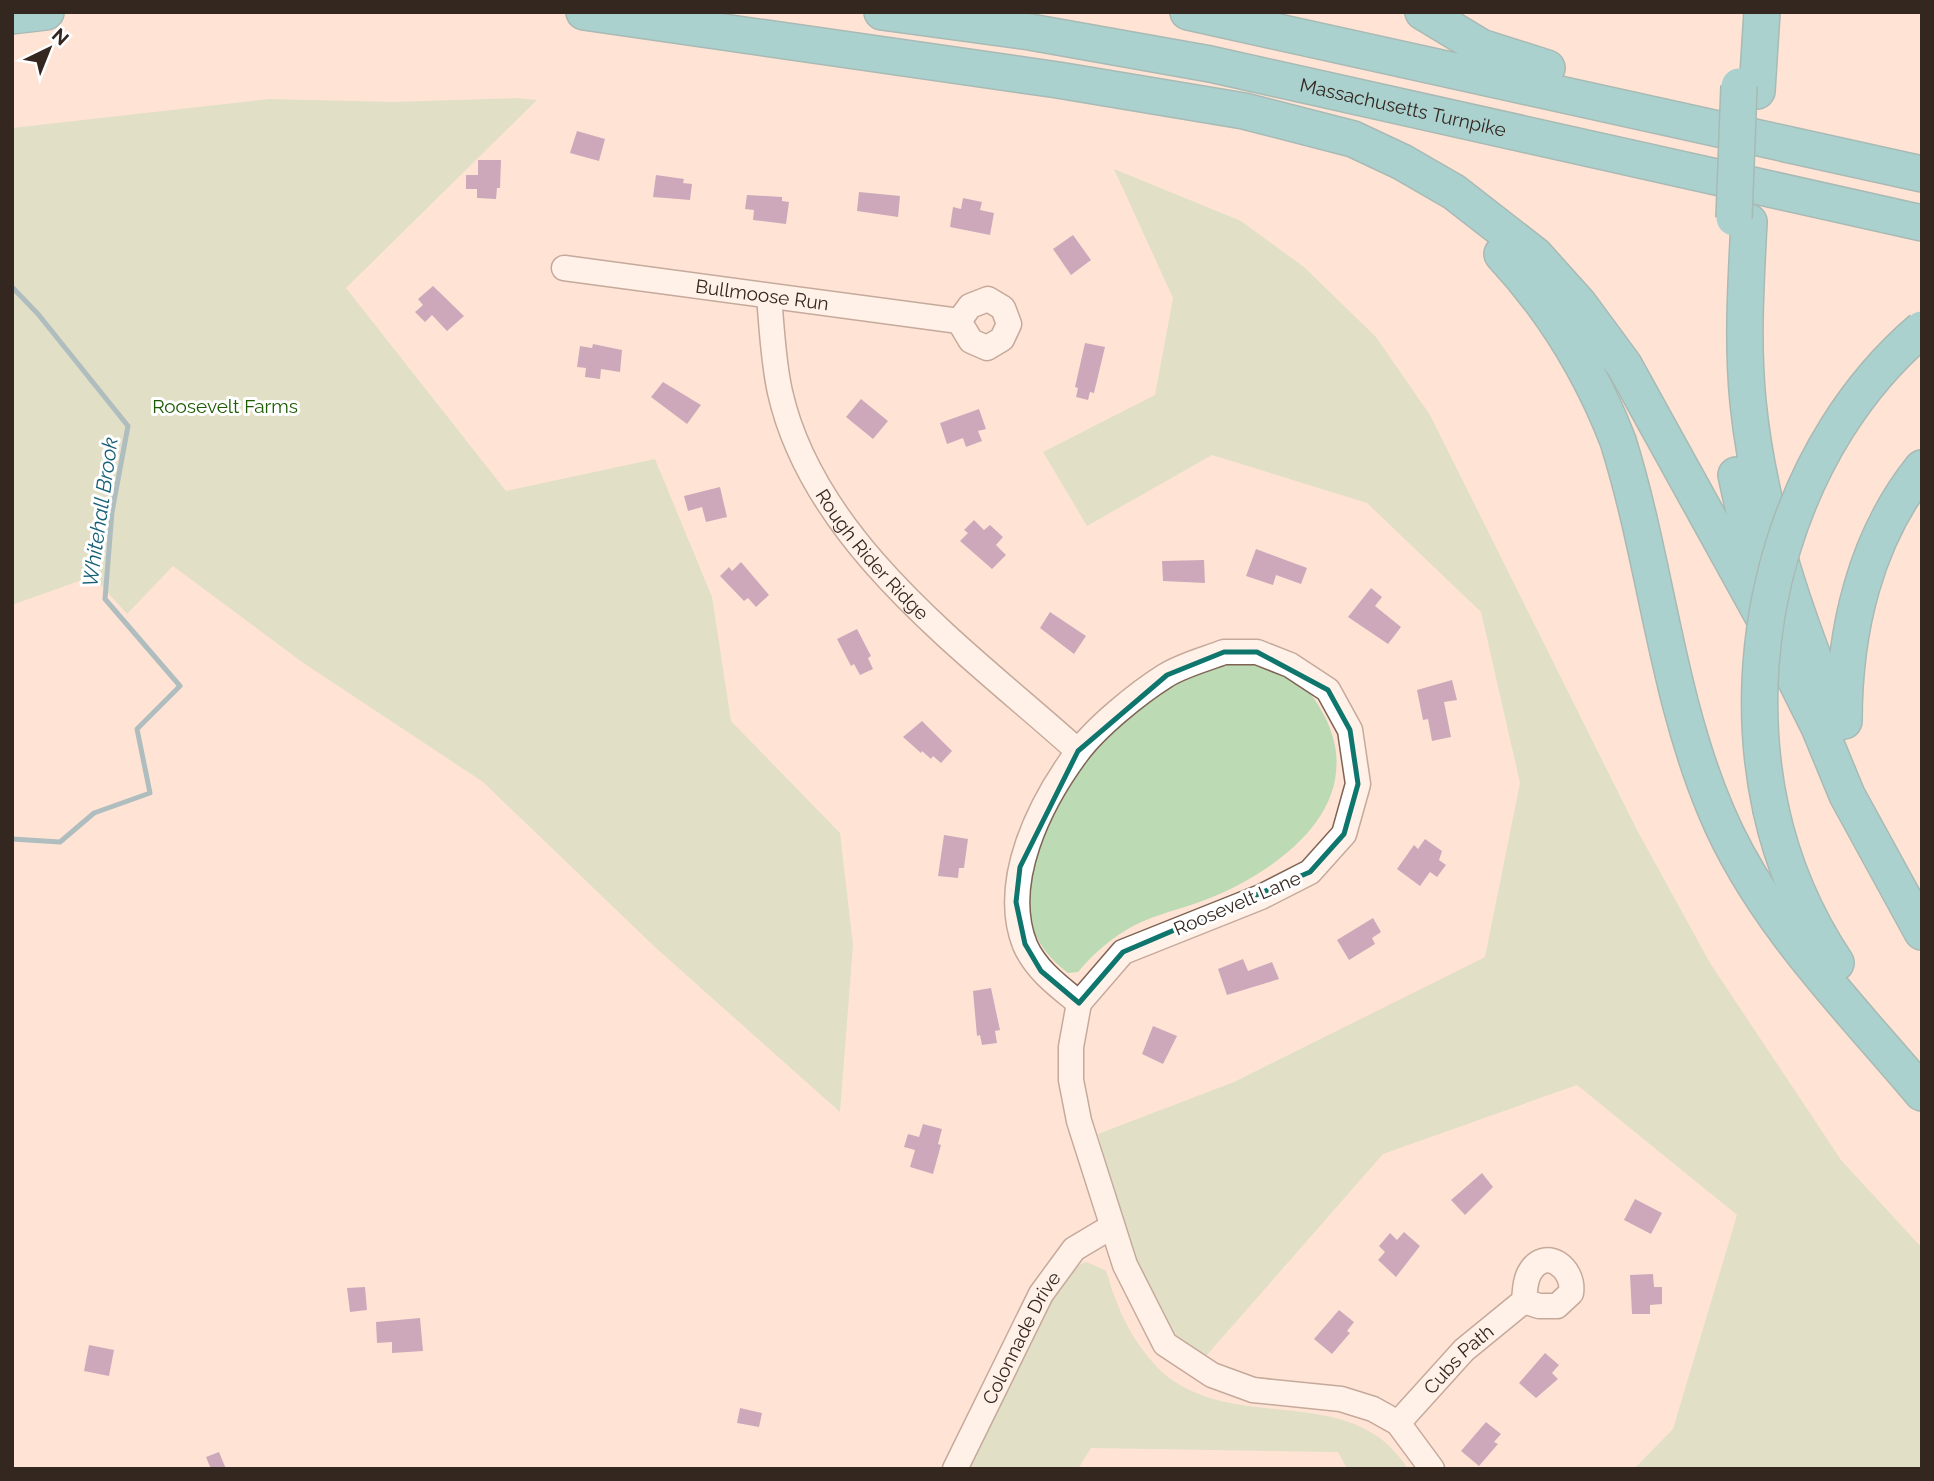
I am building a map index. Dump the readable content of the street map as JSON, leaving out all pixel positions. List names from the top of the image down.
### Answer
{
  "streets": {
    "highway": ["Massachusetts Turnpike"],
    "street": [
      "Bullmoose Run",
      "Rough Rider Ridge",
      "Roosevelt Lane",
      "Colonnade Drive",
      "Cubs Path"
    ]
  },
  "crossings": [
    ["Bullmoose Run", "Rough Rider Ridge"],
    ["Rough Rider Ridge", "Roosevelt Lane"]
  ],
  "water": ["Whitehall Brook"],
  "parks": ["Roosevelt Farms"],
  "north": "top right"
}
